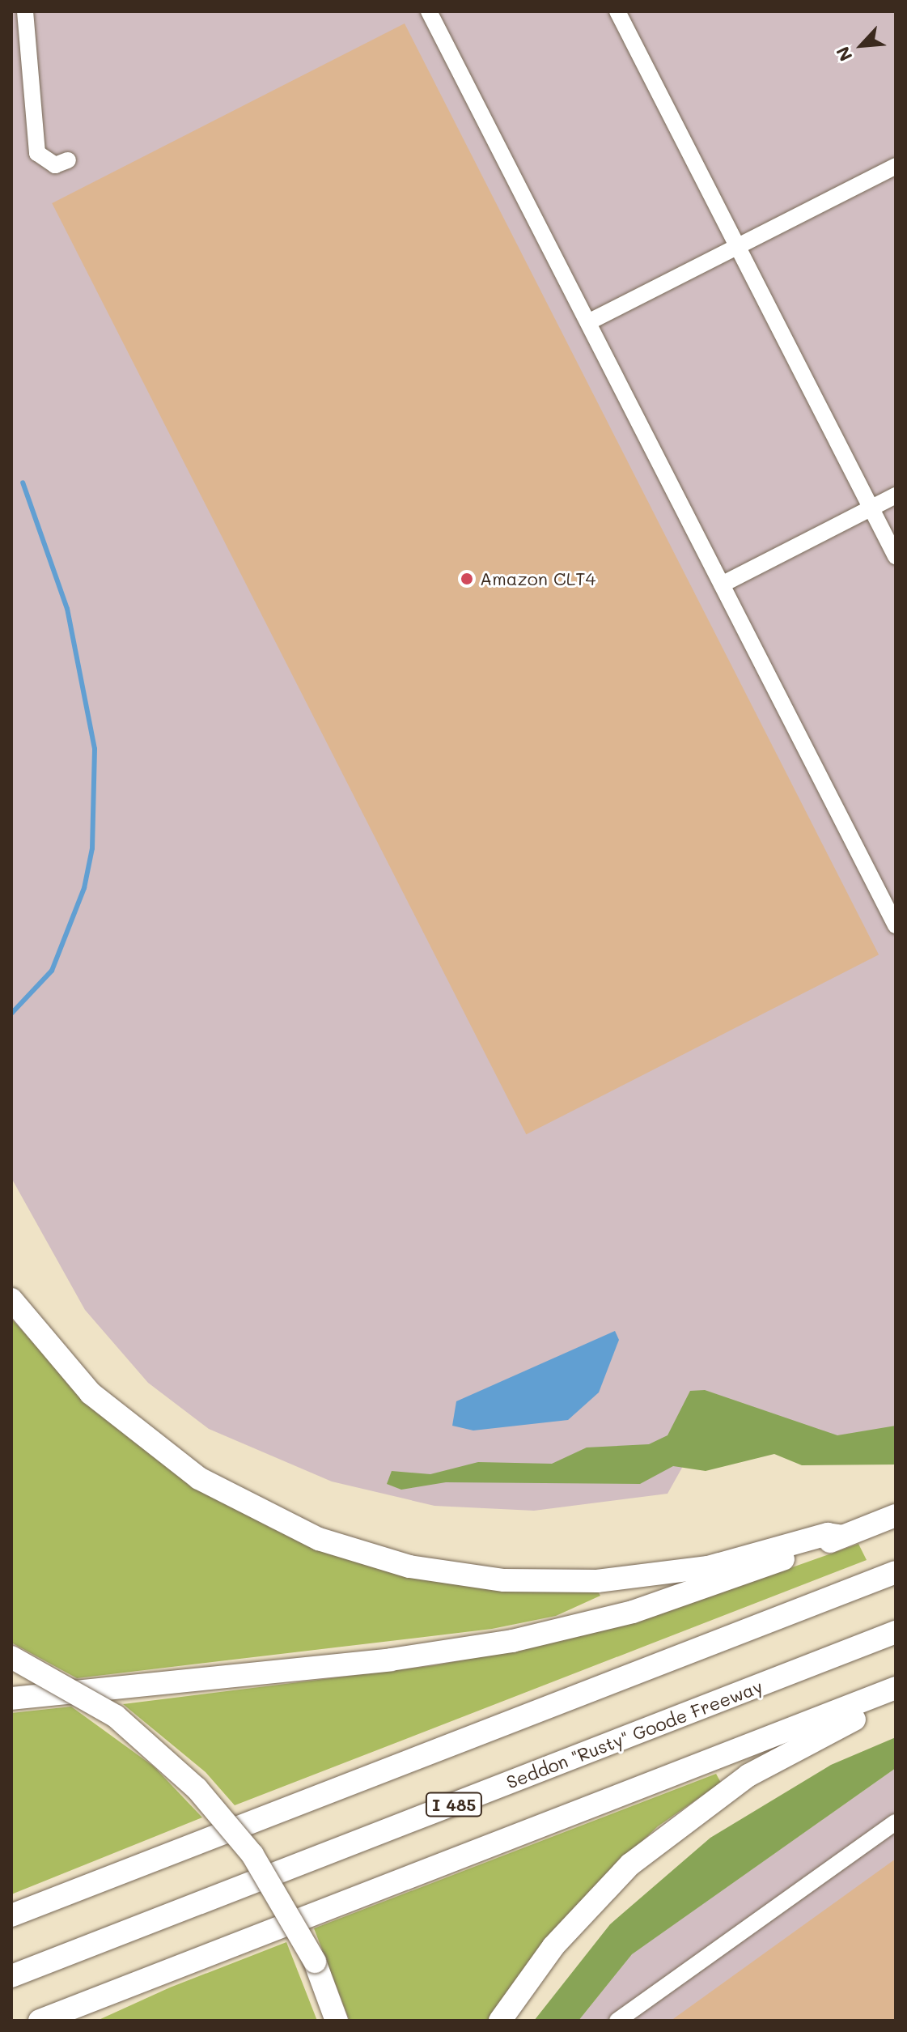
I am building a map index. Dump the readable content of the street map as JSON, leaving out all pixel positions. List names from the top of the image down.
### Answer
{
  "streets": {
    "highway": ["Seddon \"Rusty\" Goode Freeway", "I 485"]
  },
  "places": ["Amazon CLT4"],
  "north": "bottom left"
}
